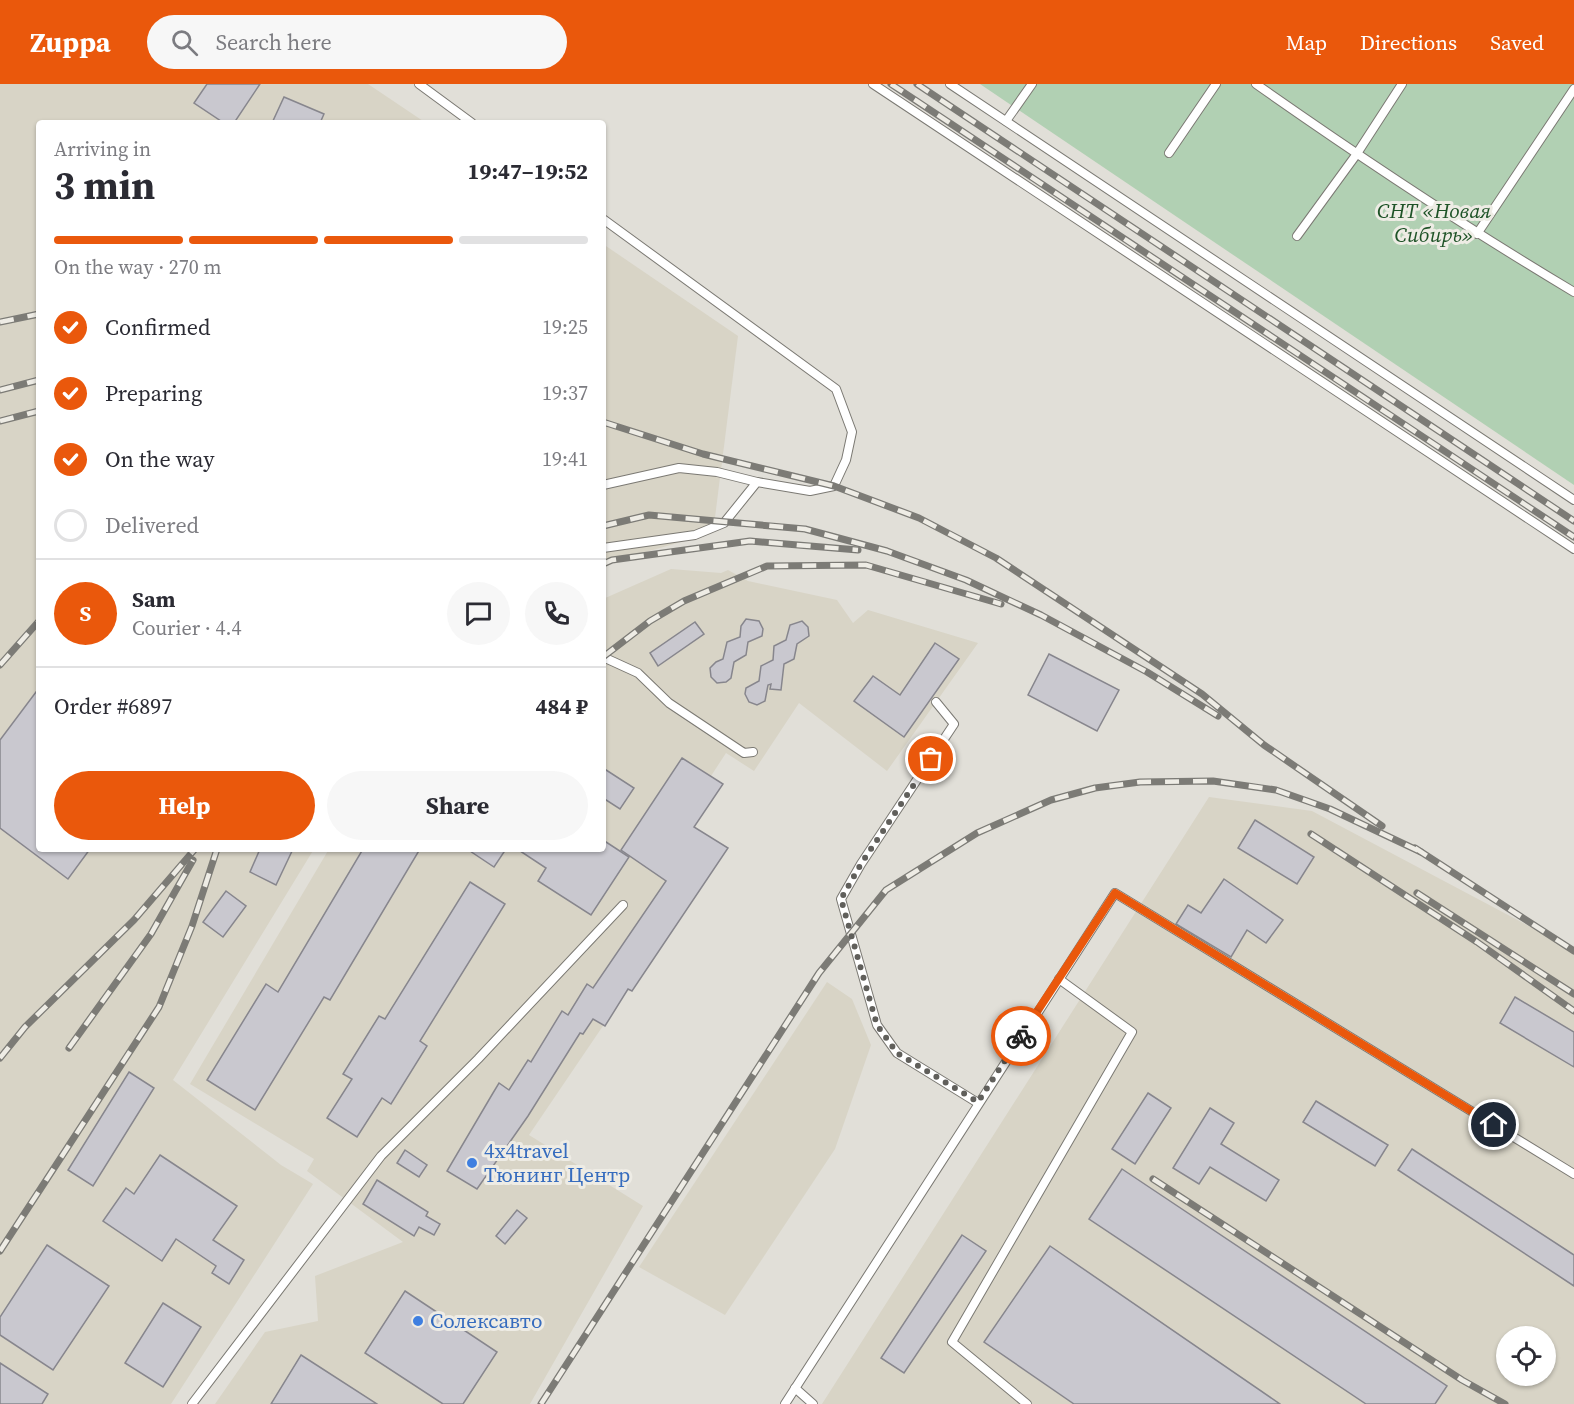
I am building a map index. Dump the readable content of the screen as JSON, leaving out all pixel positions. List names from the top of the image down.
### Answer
{
  "parks": ["СНТ «Новая Сибирь»"],
  "places": ["4x4travel Тюнинг Центр", "Солексавто"],
  "page": {
    "header": "Zuppa",
    "search": "Search here",
    "nav": ["Map", "Directions", "Saved"],
    "heading": ["3 min", "Arriving in", "19:47–19:52"],
    "panel": [
      "Sam",
      "Courier · 4.4",
      "Order #6897",
      "484 ₽"
    ],
    "bar": "On the way · 270 m",
    "list": [
      ["Confirmed", "19:25"],
      ["Preparing", "19:37"],
      ["On the way", "19:41"],
      "Delivered"
    ],
    "round": "S",
    "buttons": ["Help", "Share"]
  }
}
